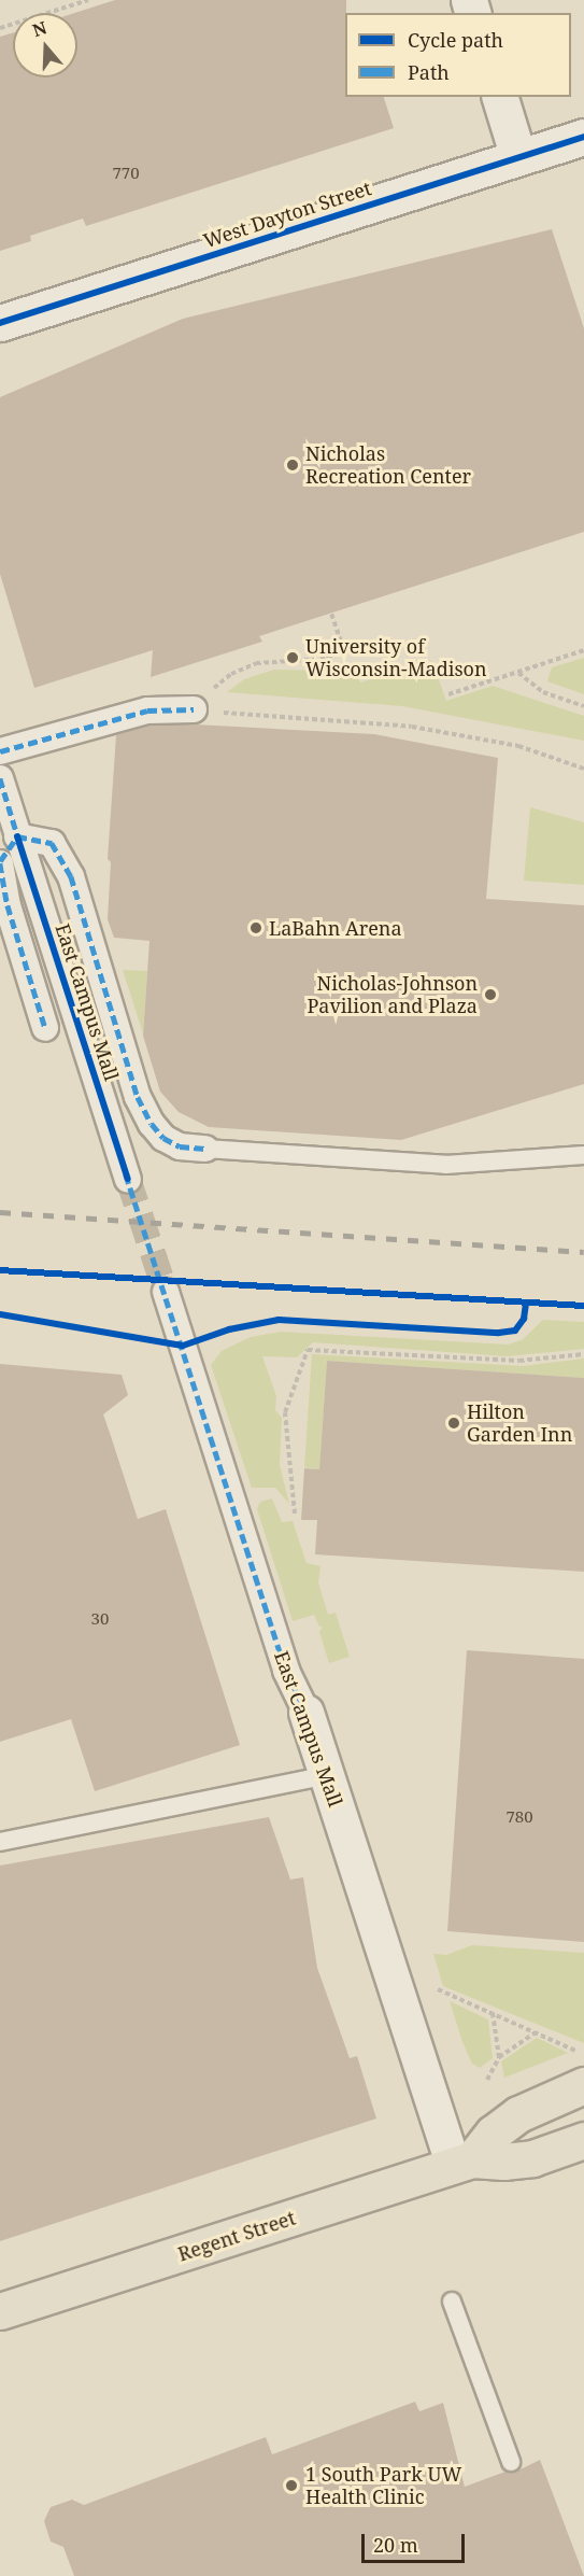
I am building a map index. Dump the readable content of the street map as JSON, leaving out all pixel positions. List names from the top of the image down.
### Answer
{
  "streets": {
    "main road": ["Regent Street"],
    "street": ["West Dayton Street", "East Campus Mall"]
  },
  "crossings": [
    ["East Campus Mall", "Regent Street"]
  ],
  "places": [
    "Nicholas Recreation Center",
    "University of Wisconsin-Madison",
    "LaBahn Arena",
    "Nicholas-Johnson Pavilion and Plaza",
    "Hilton Garden Inn",
    "1 South Park UW Health Clinic"
  ],
  "house_numbers": ["770", "30", "780"],
  "legend": ["Cycle path", "Path"],
  "scale_bar": "20 m",
  "north": "top"
}
